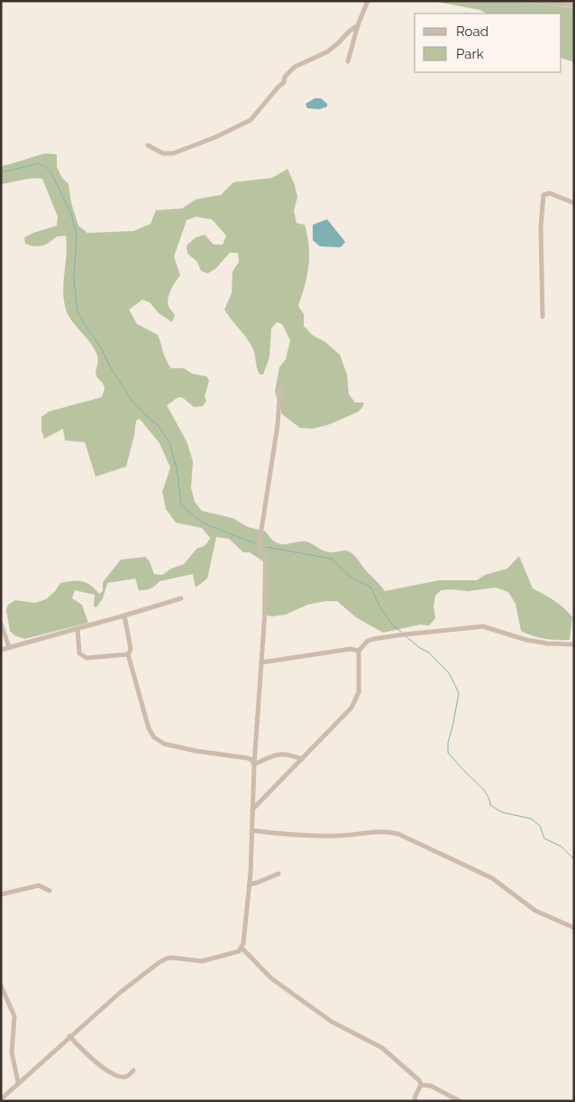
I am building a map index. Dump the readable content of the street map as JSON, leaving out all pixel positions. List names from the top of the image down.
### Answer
{
  "legend": ["Road", "Park"]
}
